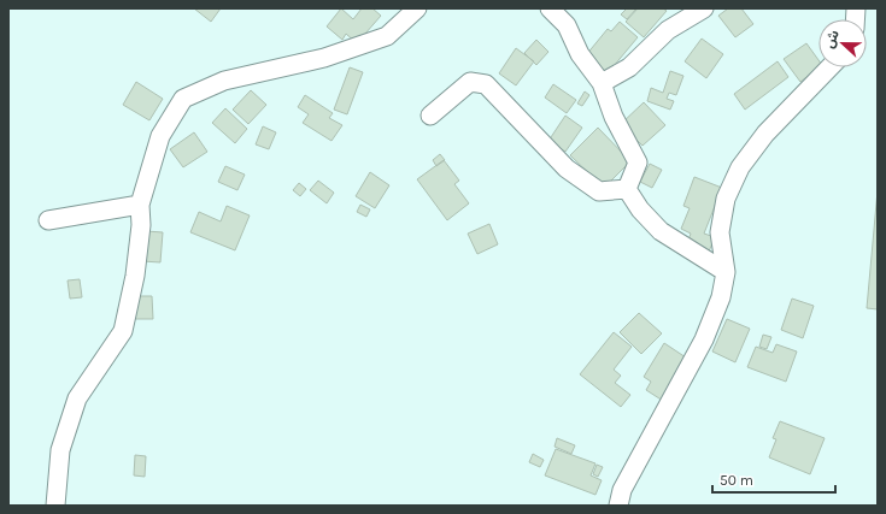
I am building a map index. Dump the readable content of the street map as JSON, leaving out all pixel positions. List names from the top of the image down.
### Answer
{
  "scale_bar": "50 m",
  "north": "left"
}
